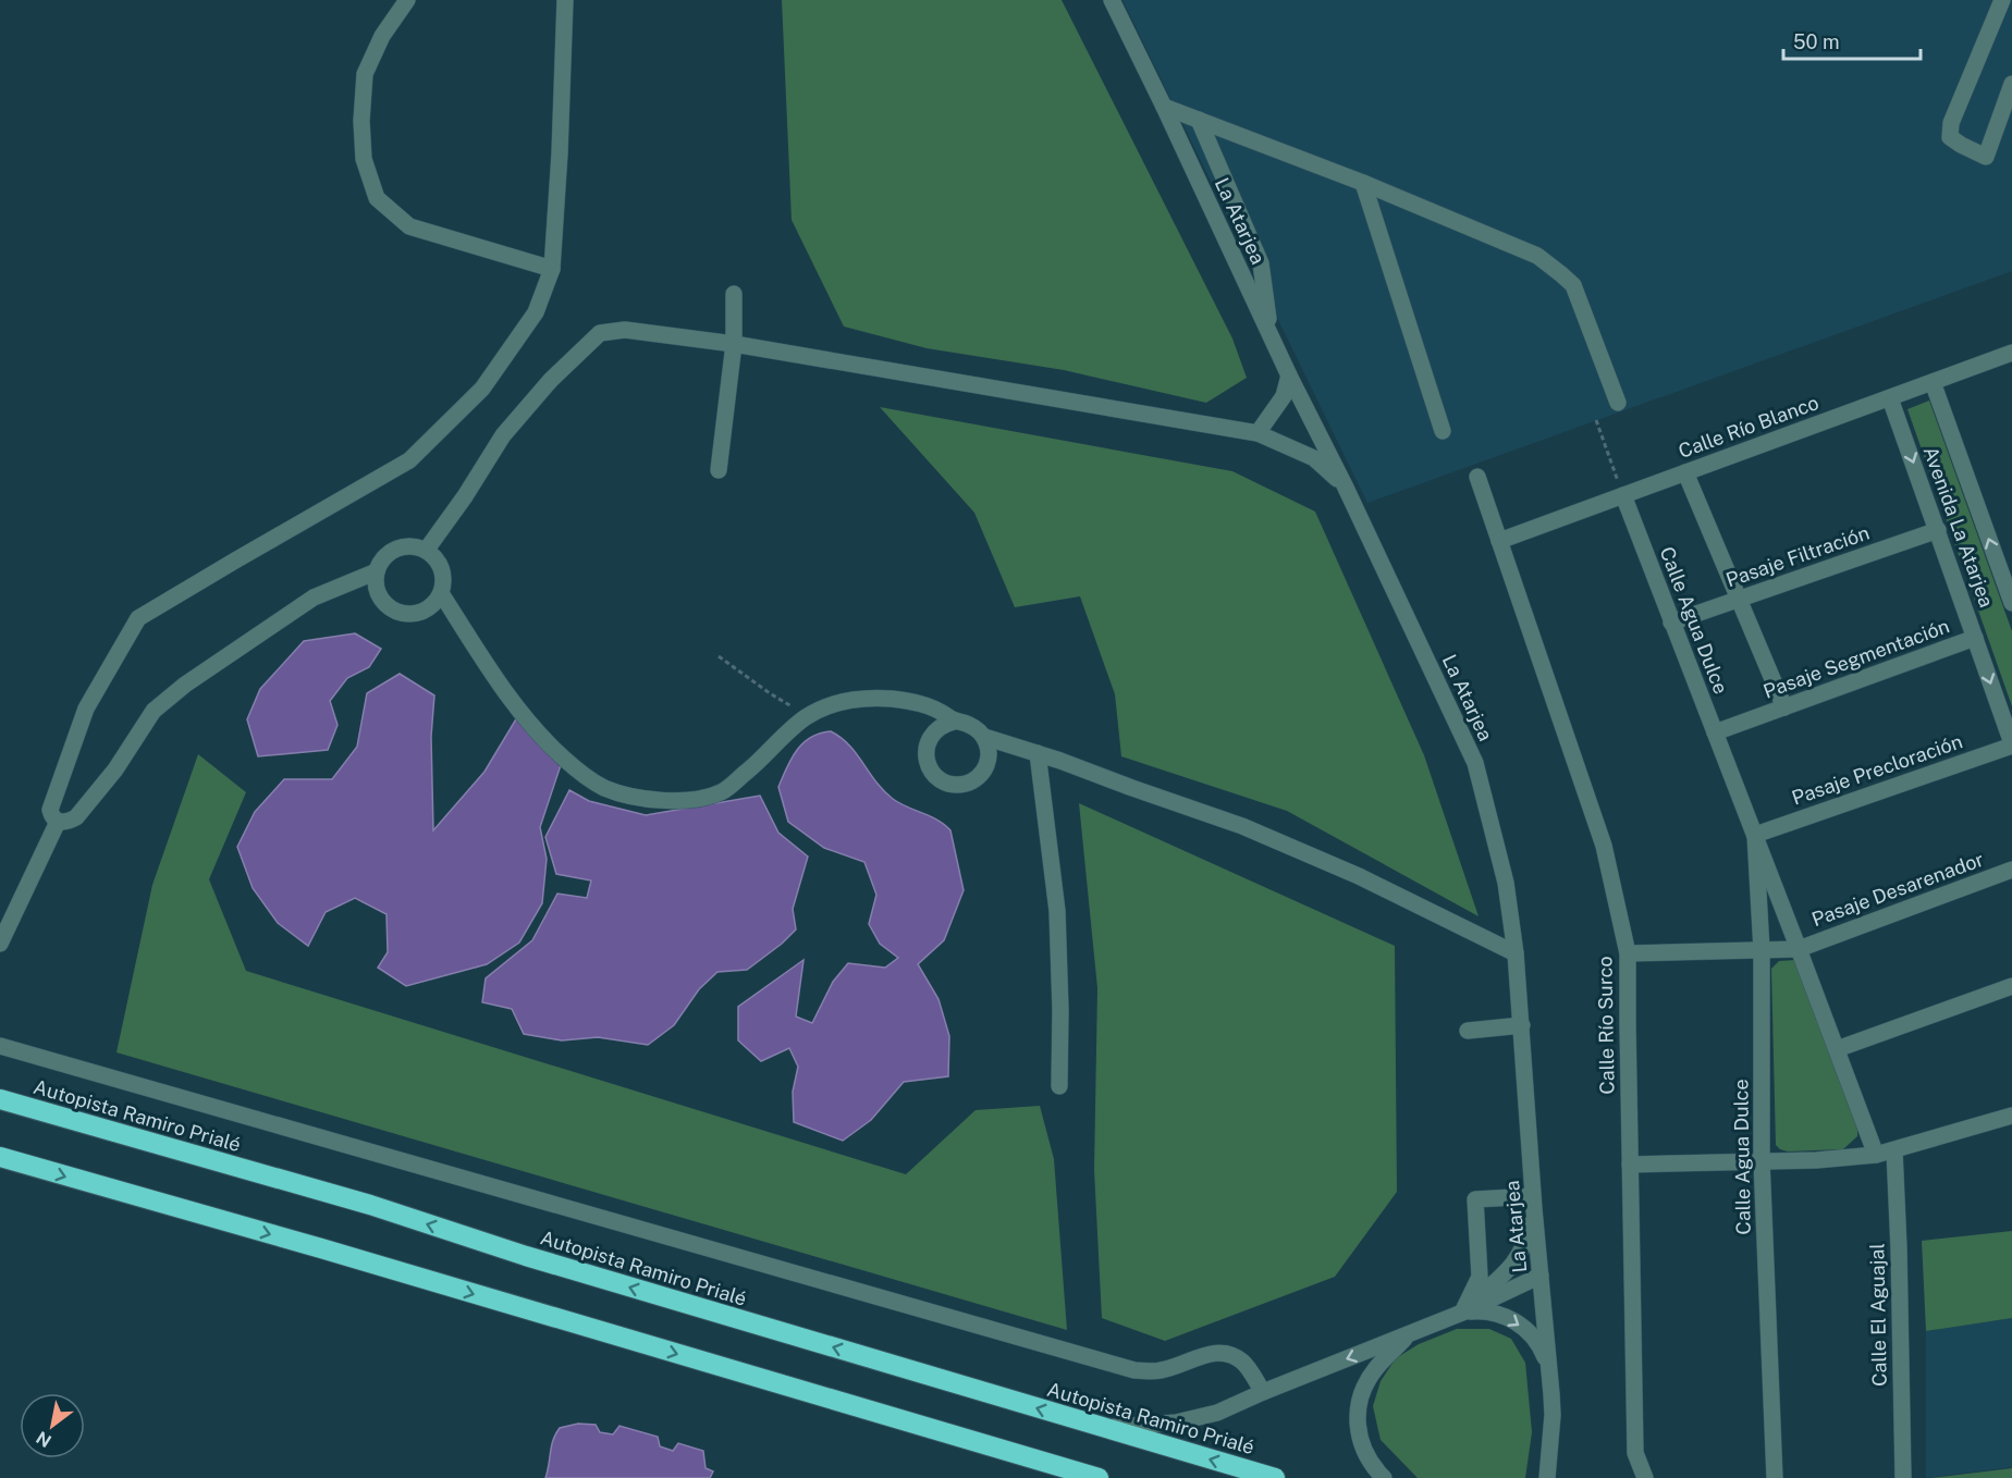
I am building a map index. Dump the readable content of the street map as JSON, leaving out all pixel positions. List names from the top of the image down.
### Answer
{
  "streets": {
    "highway": ["Autopista Ramiro Prialé"],
    "street": [
      "La Atarjea",
      "Calle Río Blanco",
      "Avenida La Atarjea",
      "Pasaje Filtración",
      "Calle Agua Dulce",
      "Pasaje Segmentación",
      "Pasaje Precloración",
      "Pasaje Desarenador",
      "Calle Río Surco",
      "Calle El Aguajal"
    ]
  },
  "crossings": [
    ["Calle Río Blanco", "Avenida La Atarjea"],
    ["Calle Río Blanco", "Calle Agua Dulce"],
    ["Calle Río Blanco", "Calle Río Surco"],
    ["Avenida La Atarjea", "Pasaje Filtración"],
    ["Avenida La Atarjea", "Pasaje Segmentación"],
    ["Avenida La Atarjea", "Pasaje Precloración"],
    ["Pasaje Filtración", "Calle Agua Dulce"],
    ["Calle Agua Dulce", "Pasaje Segmentación"],
    ["Calle Agua Dulce", "Pasaje Precloración"],
    ["Calle Agua Dulce", "Pasaje Desarenador"],
    ["Pasaje Desarenador", "Calle Río Surco"]
  ],
  "scale_bar": "50 m",
  "north": "bottom left"
}
